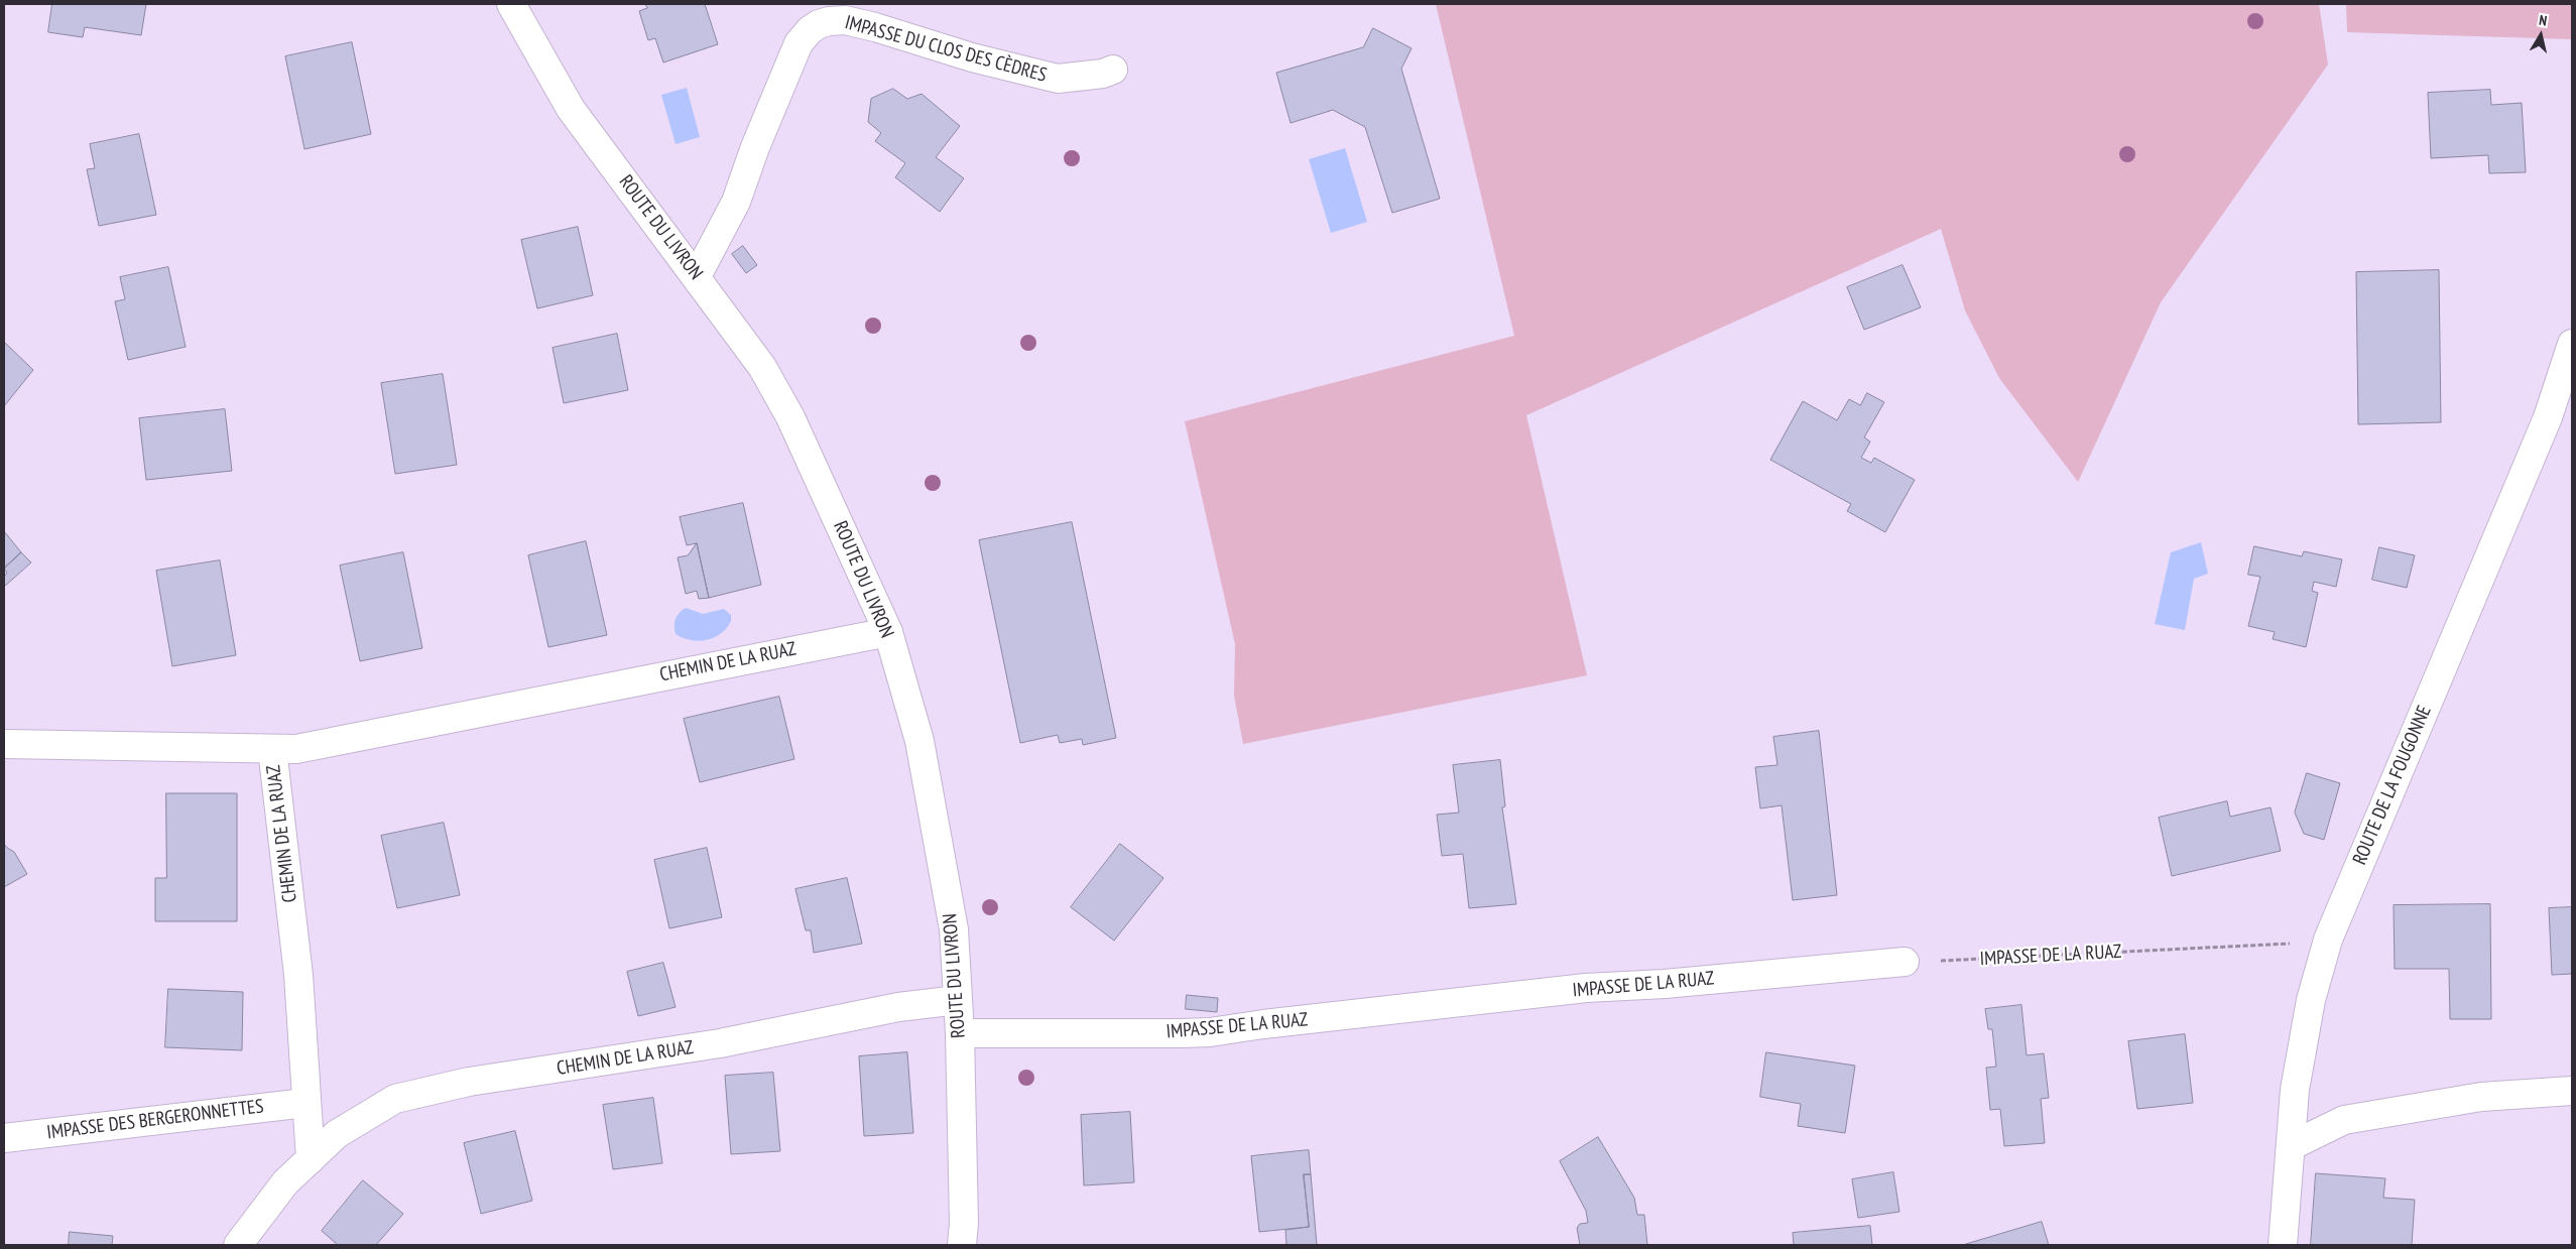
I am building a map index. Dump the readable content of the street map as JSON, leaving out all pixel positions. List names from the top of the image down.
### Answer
{
  "streets": {
    "street": [
      "IMPASSE DU CLOS DES CÈDRES",
      "ROUTE DU LIVRON",
      "CHEMIN DE LA RUAZ",
      "ROUTE DE LA FOUGONNE",
      "IMPASSE DE LA RUAZ",
      "IMPASSE DES BERGERONNETTES"
    ]
  },
  "crossings": [
    ["IMPASSE DU CLOS DES CÈDRES", "ROUTE DU LIVRON"],
    ["ROUTE DU LIVRON", "CHEMIN DE LA RUAZ"],
    ["ROUTE DU LIVRON", "IMPASSE DE LA RUAZ"],
    ["CHEMIN DE LA RUAZ", "IMPASSE DES BERGERONNETTES"],
    ["ROUTE DE LA FOUGONNE", "IMPASSE DE LA RUAZ"]
  ],
  "north": "top"
}
